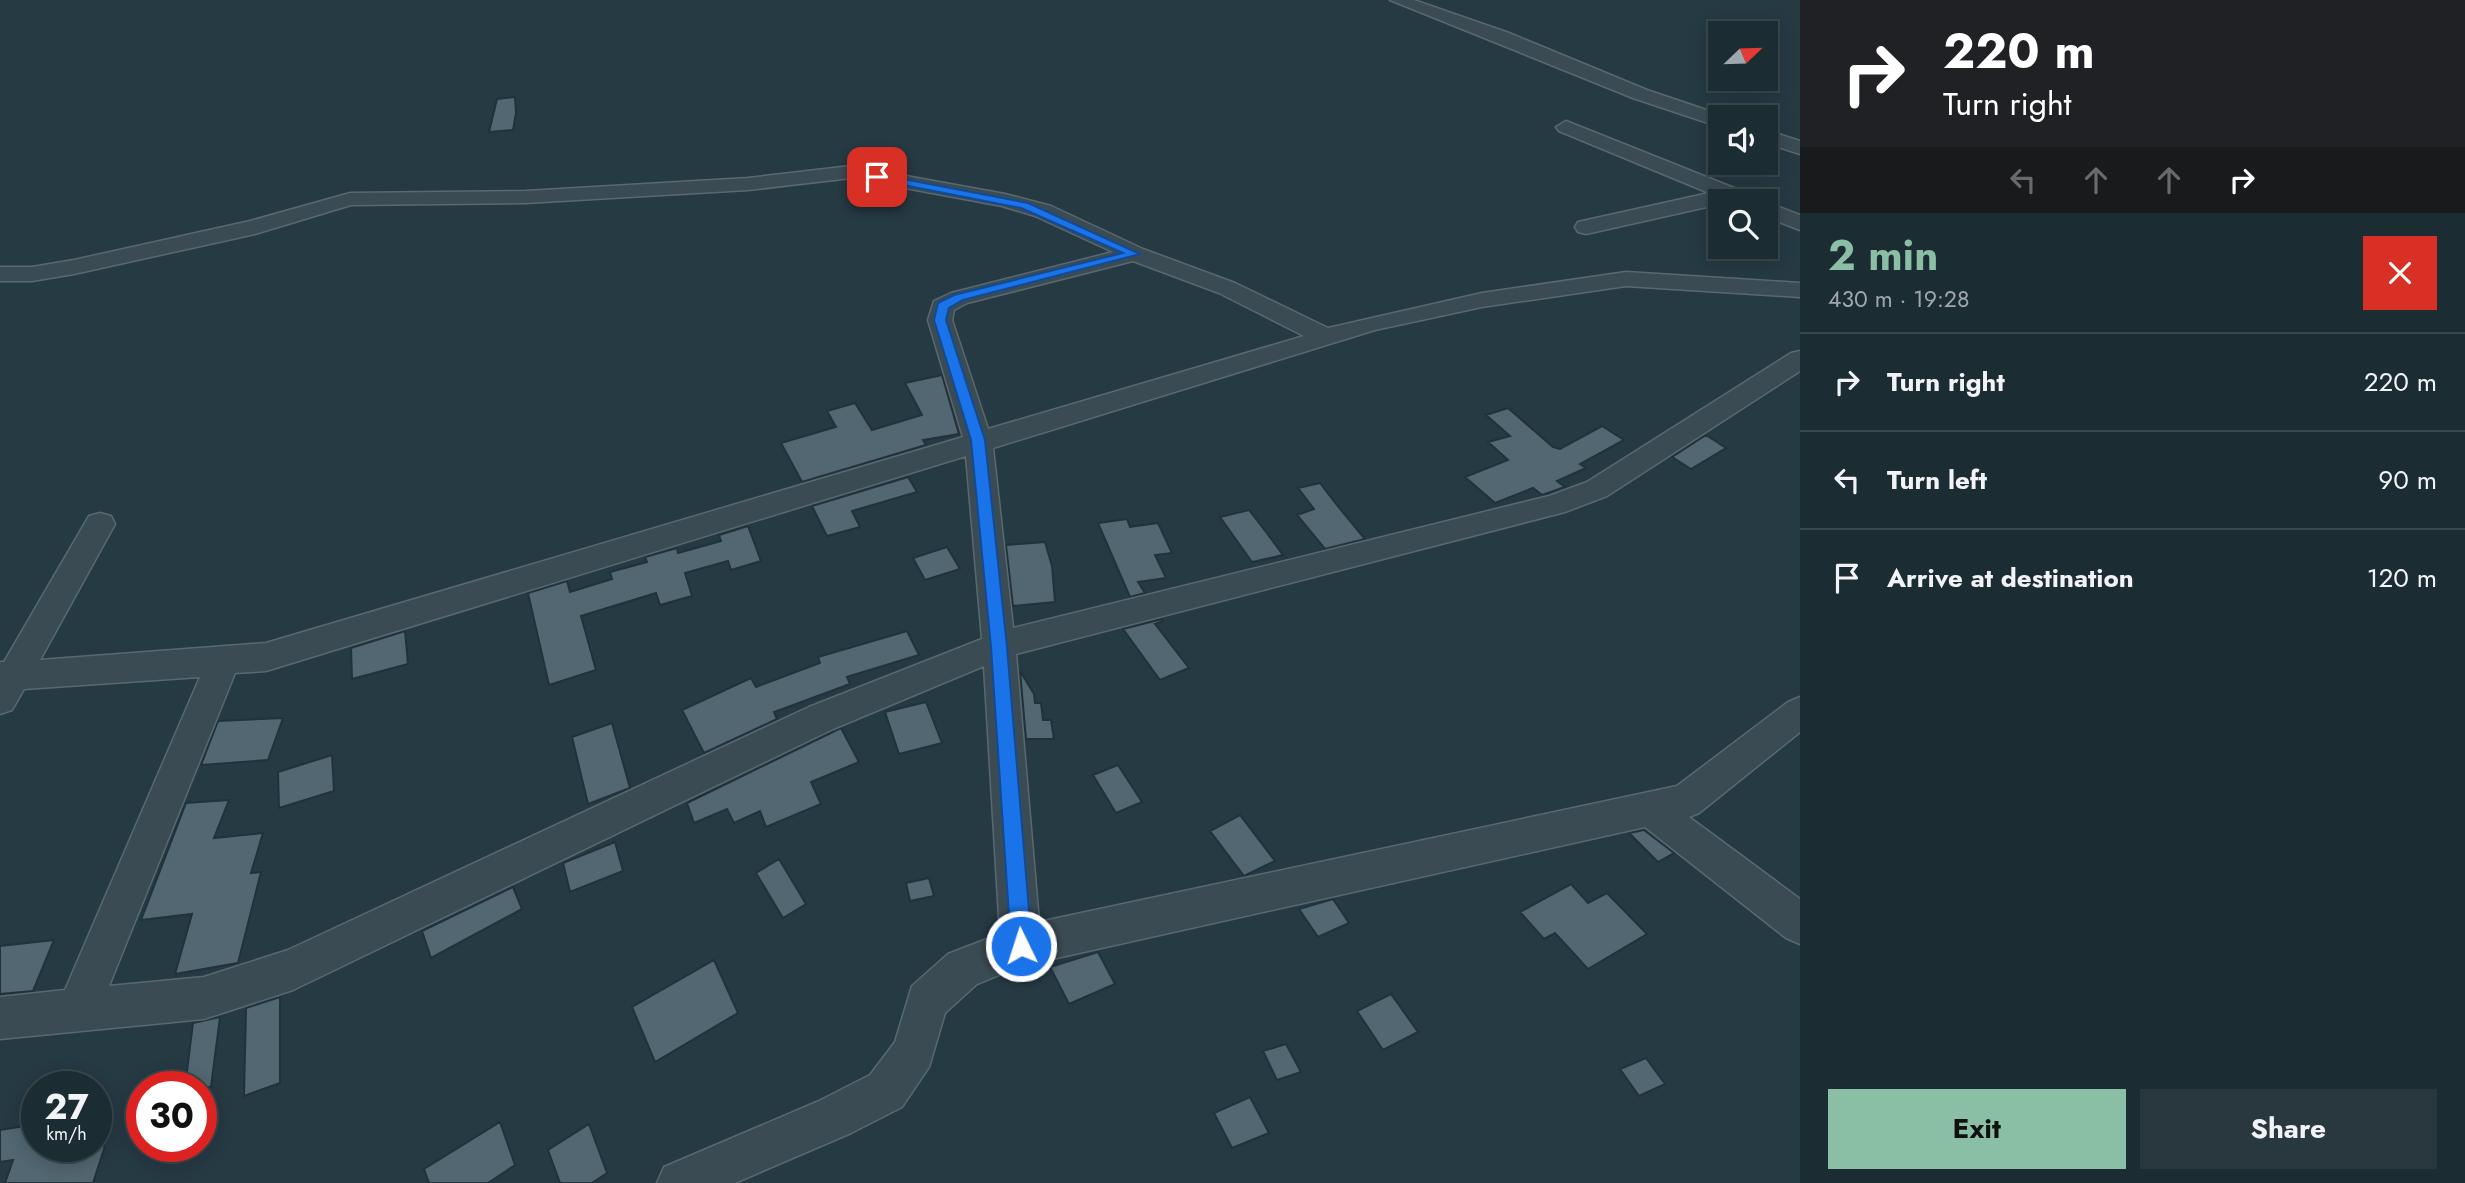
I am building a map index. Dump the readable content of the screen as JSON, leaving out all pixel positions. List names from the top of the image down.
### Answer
{
  "north": "top right",
  "page": {
    "turn": ["220 m", "Turn right"],
    "heading": ["2 min", "430 m · 19:28"],
    "list": [
      {
        "name": "Turn right",
        "value": "220 m"
      },
      {
        "name": "Turn left",
        "value": "90 m"
      },
      {
        "name": "Arrive at destination",
        "value": "120 m"
      }
    ],
    "speed": "27 km/h",
    "limit": "30",
    "buttons": ["Exit", "Share"]
  }
}
